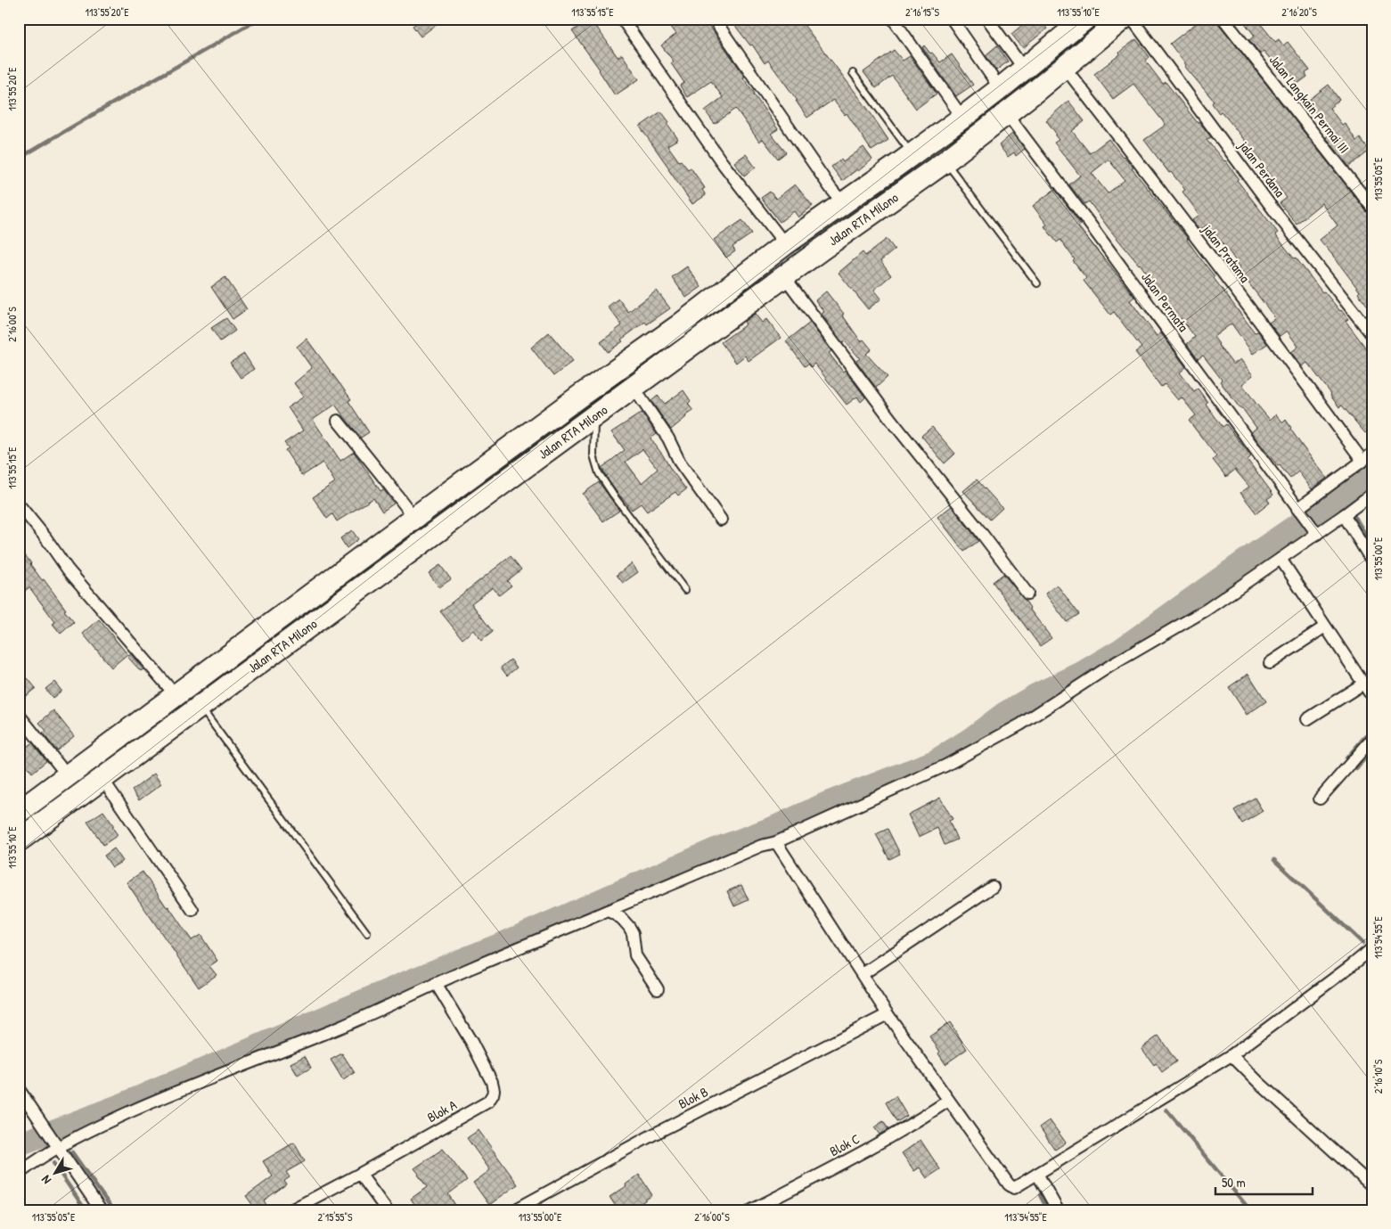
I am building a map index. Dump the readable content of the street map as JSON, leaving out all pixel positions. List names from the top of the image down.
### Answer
{
  "streets": {
    "highway": ["Jalan RTA Milono"],
    "street": [
      "Jalan Langkain Permai III",
      "jalan Perdana",
      "jalan Pratama",
      "Jalan Permata",
      "Blok B",
      "Blok A",
      "Blok C"
    ]
  },
  "crossings": [
    ["Jalan RTA Milono", "jalan Pratama"],
    ["Jalan RTA Milono", "Jalan Permata"]
  ],
  "scale_bar": "50 m",
  "north": "bottom left",
  "coordinates": [
    "113°55'20\"E",
    "113°55'15\"E",
    "2°16'15\"S",
    "113°55'10\"E",
    "2°16'20\"S",
    "113°55'05\"E",
    "2°16'00\"S",
    "113°55'00\"E",
    "113°54'55\"E",
    "2°16'10\"S",
    "2°15'55\"S"
  ]
}
